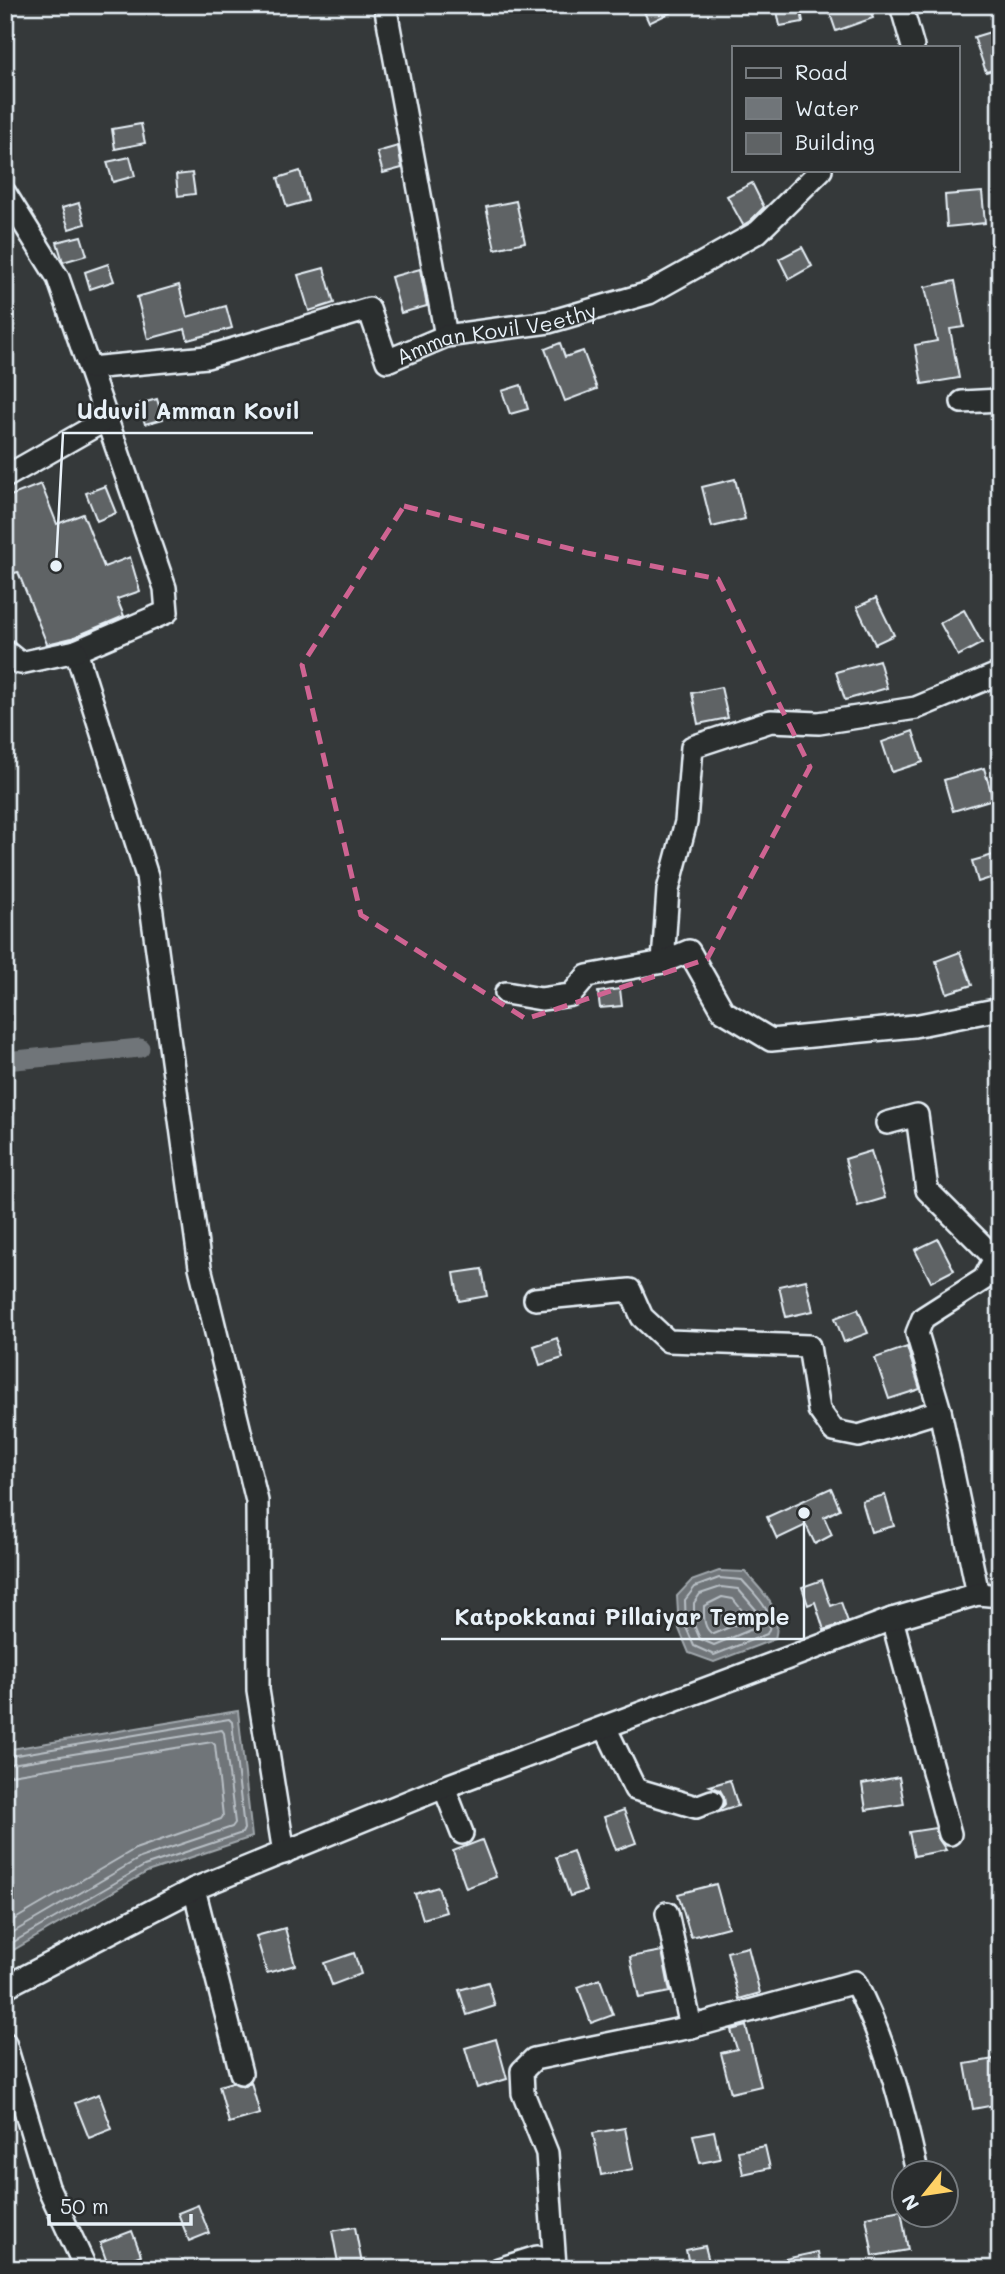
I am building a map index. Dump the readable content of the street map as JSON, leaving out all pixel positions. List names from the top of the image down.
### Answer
{
  "streets": {
    "street": ["Amman Kovil Veethy"]
  },
  "places": ["Uduvil Amman Kovil", "Katpokkanai Pillaiyar Temple"],
  "legend": ["Road", "Water", "Building"],
  "scale_bar": "50 m",
  "north": "bottom left"
}
